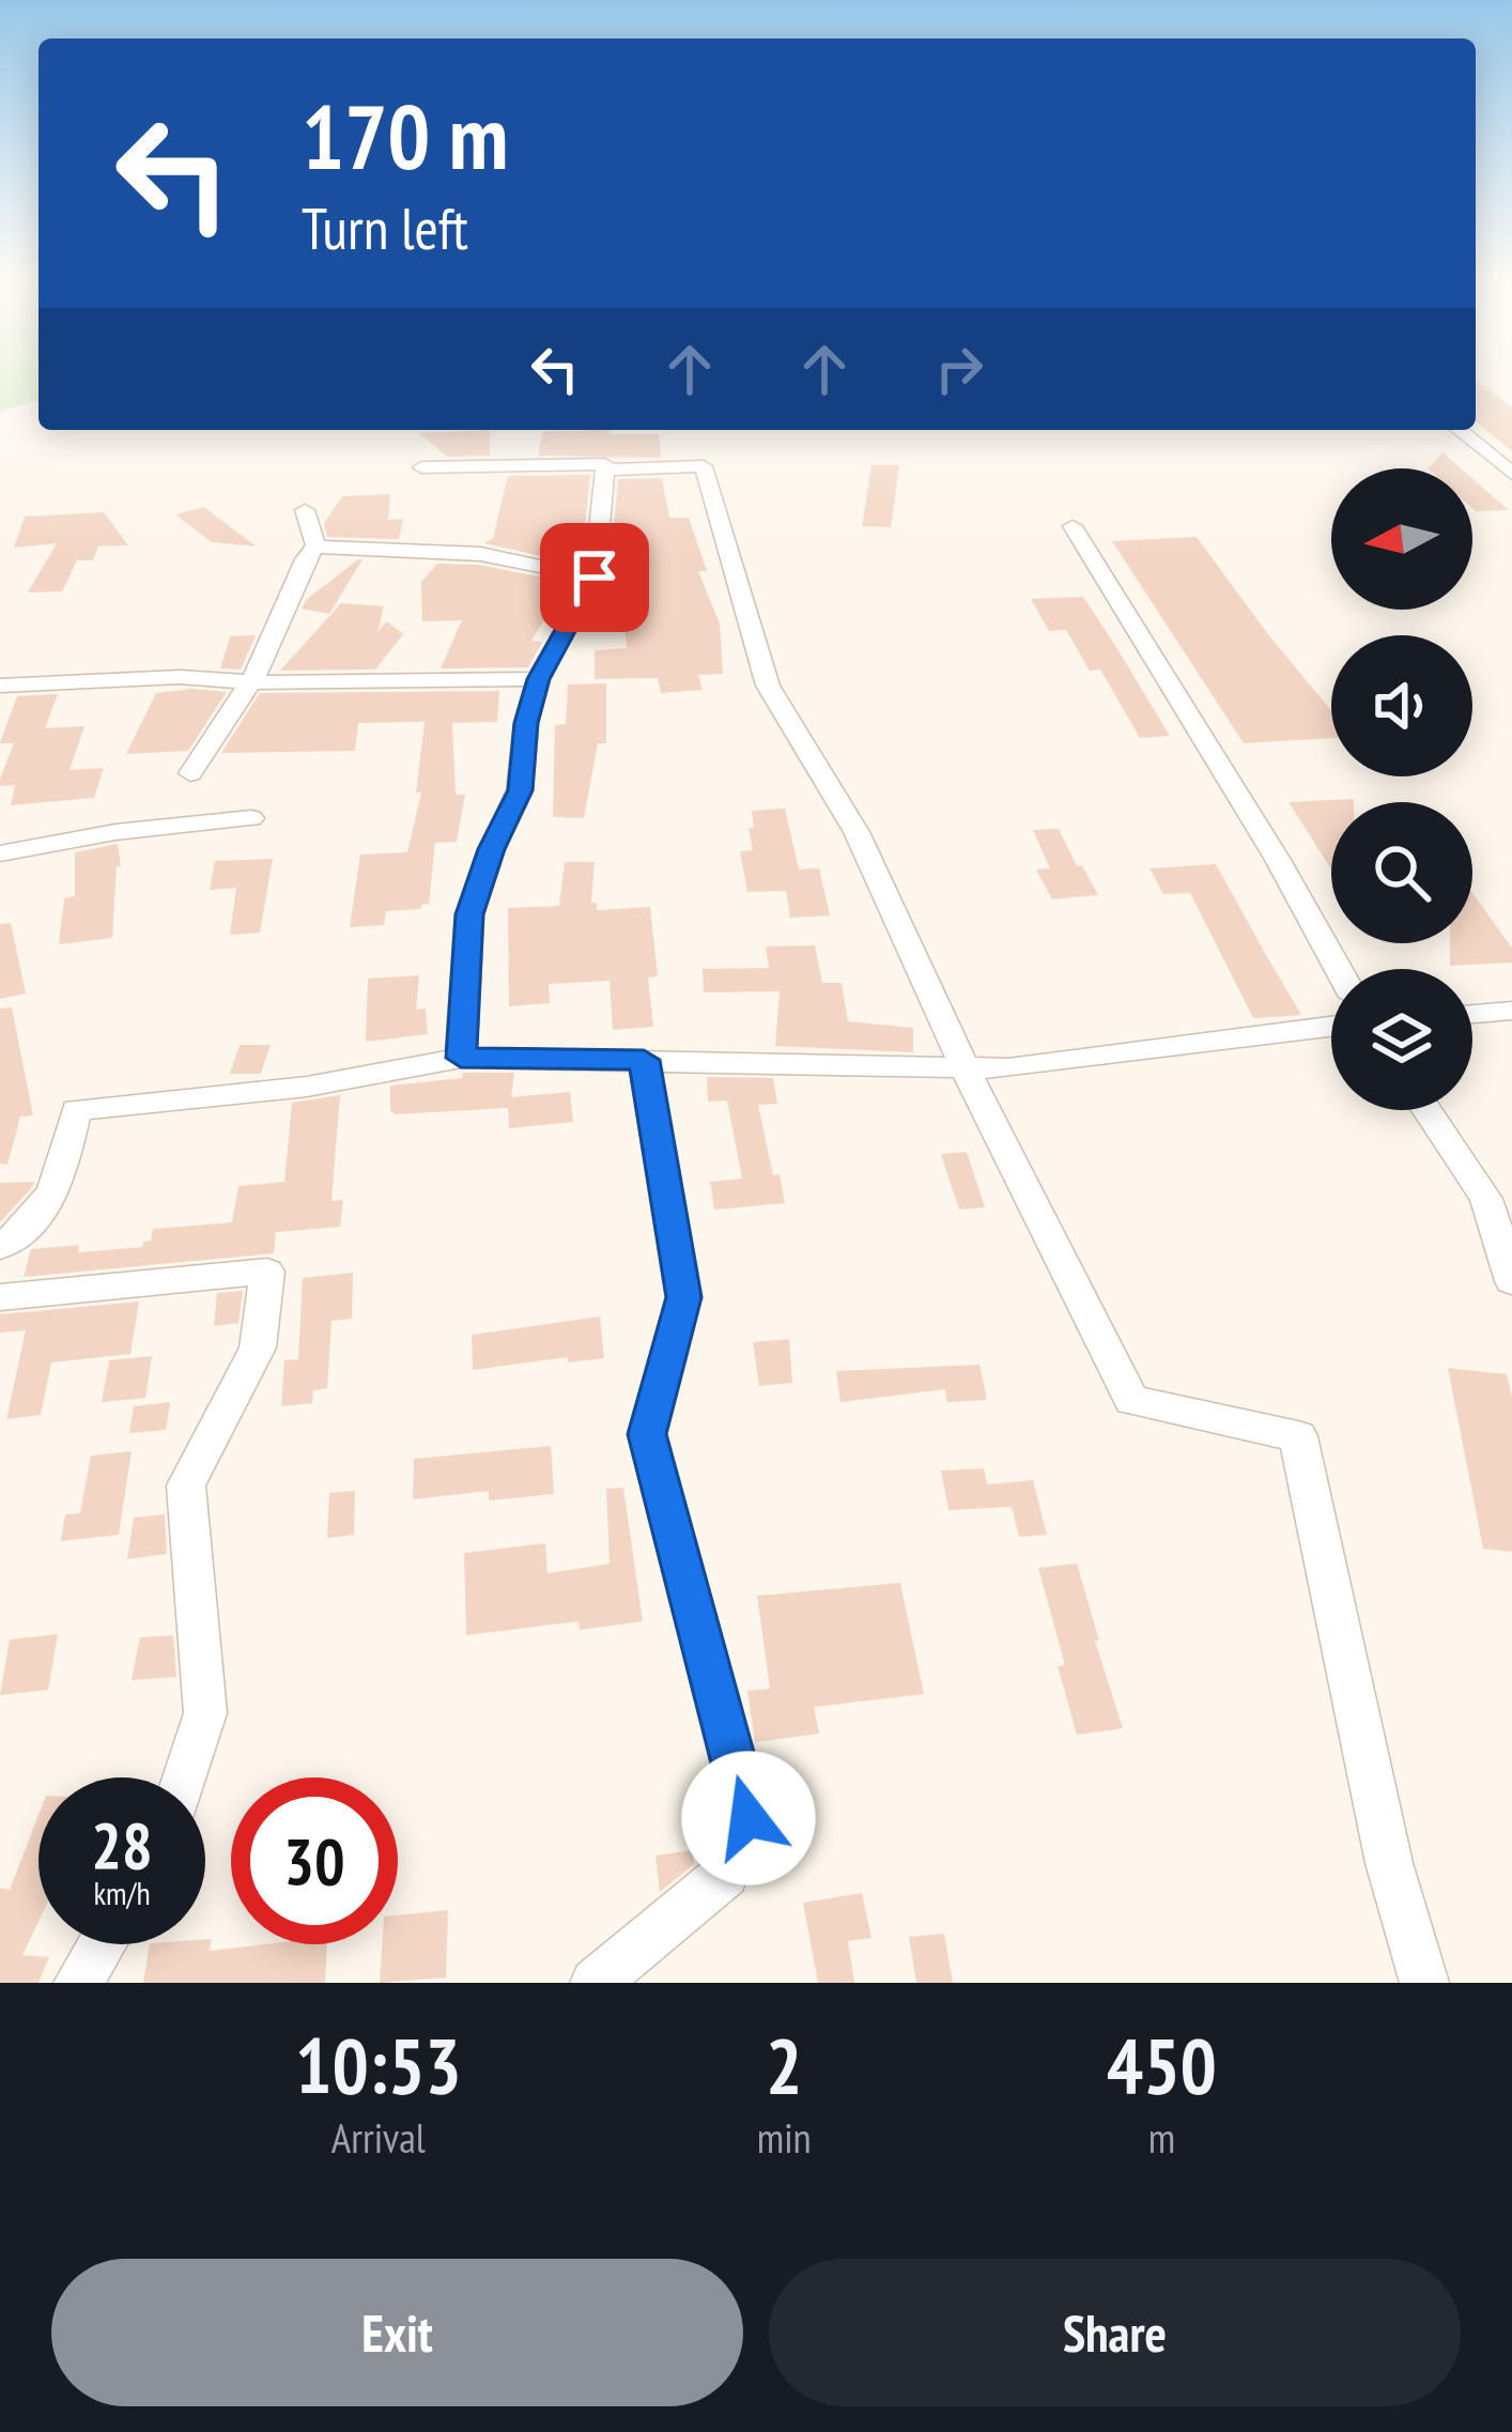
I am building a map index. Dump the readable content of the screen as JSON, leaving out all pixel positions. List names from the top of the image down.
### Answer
{
  "north": "left",
  "page": {
    "turn": ["170 m", "Turn left"],
    "speed": "28 km/h",
    "limit": "30",
    "eta": [
      "10:53",
      "Arrival",
      "2",
      "min",
      "450",
      "m"
    ],
    "buttons": ["Exit", "Share"]
  }
}
